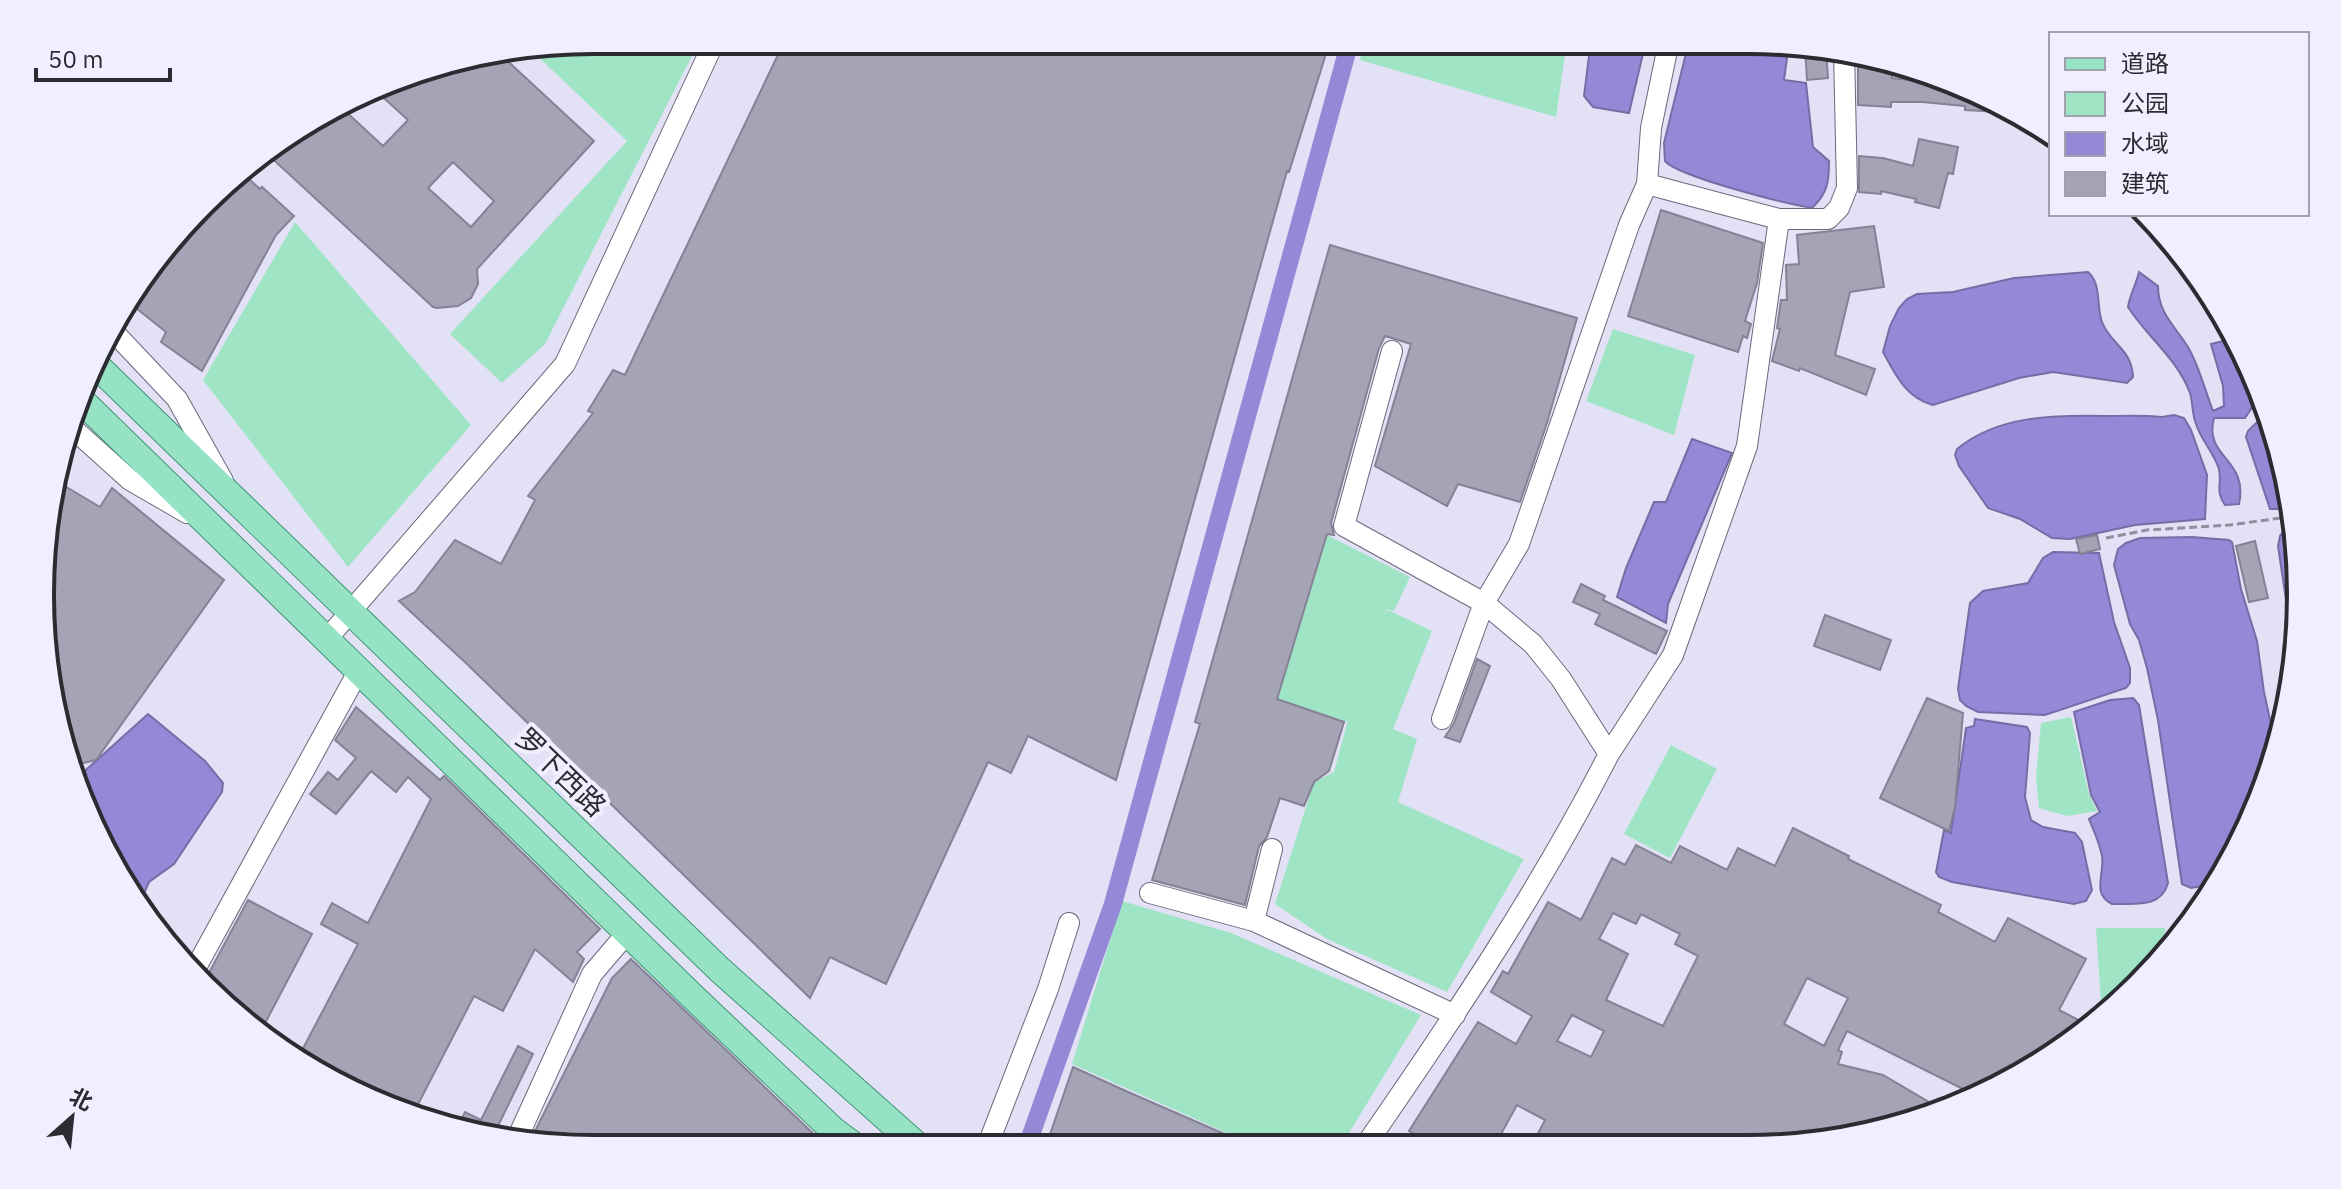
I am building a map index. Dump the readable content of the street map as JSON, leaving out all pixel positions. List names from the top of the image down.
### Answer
{
  "streets": {
    "main road": ["罗下西路"]
  },
  "legend": [
    "道路",
    "公园",
    "水域",
    "建筑"
  ],
  "scale_bar": "50 m",
  "north": "top right"
}
